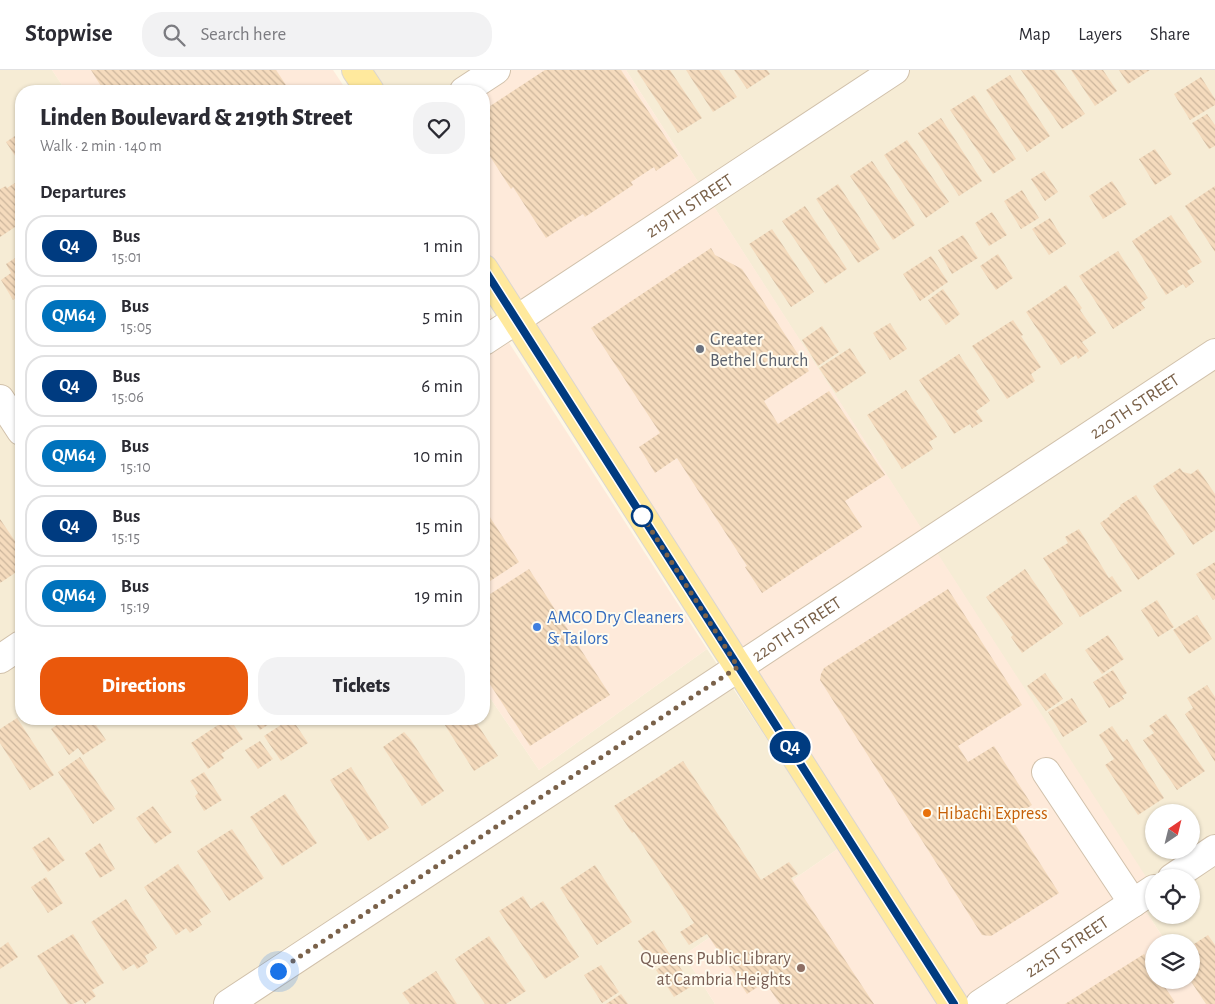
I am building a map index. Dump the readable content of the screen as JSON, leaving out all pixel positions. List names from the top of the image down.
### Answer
{
  "streets": {
    "street": ["219TH STREET", "220TH STREET", "221ST STREET"]
  },
  "places": [
    "Greater Bethel Church",
    "AMCO Dry Cleaners & Tailors",
    "Hibachi Express",
    "Queens Public Library at Cambria Heights"
  ],
  "lines": ["bus line Q4"],
  "north": "top right",
  "page": {
    "header": "Stopwise",
    "search": "Search here",
    "nav": ["Map", "Layers", "Share"],
    "on_map": "Q4",
    "heading": [
      ["Linden Boulevard & 219th Street", "Walk · 2 min · 140 m"],
      "Departures"
    ],
    "list": [
      {
        "mark": "Q4",
        "name": "Bus",
        "note": "15:01",
        "value": "1 min"
      },
      {
        "mark": "QM64",
        "name": "Bus",
        "note": "15:05",
        "value": "5 min"
      },
      {
        "mark": "Q4",
        "name": "Bus",
        "note": "15:06",
        "value": "6 min"
      },
      {
        "mark": "QM64",
        "name": "Bus",
        "note": "15:10",
        "value": "10 min"
      },
      {
        "mark": "Q4",
        "name": "Bus",
        "note": "15:15",
        "value": "15 min"
      },
      {
        "mark": "QM64",
        "name": "Bus",
        "note": "15:19",
        "value": "19 min"
      }
    ],
    "buttons": ["Directions", "Tickets"]
  }
}
